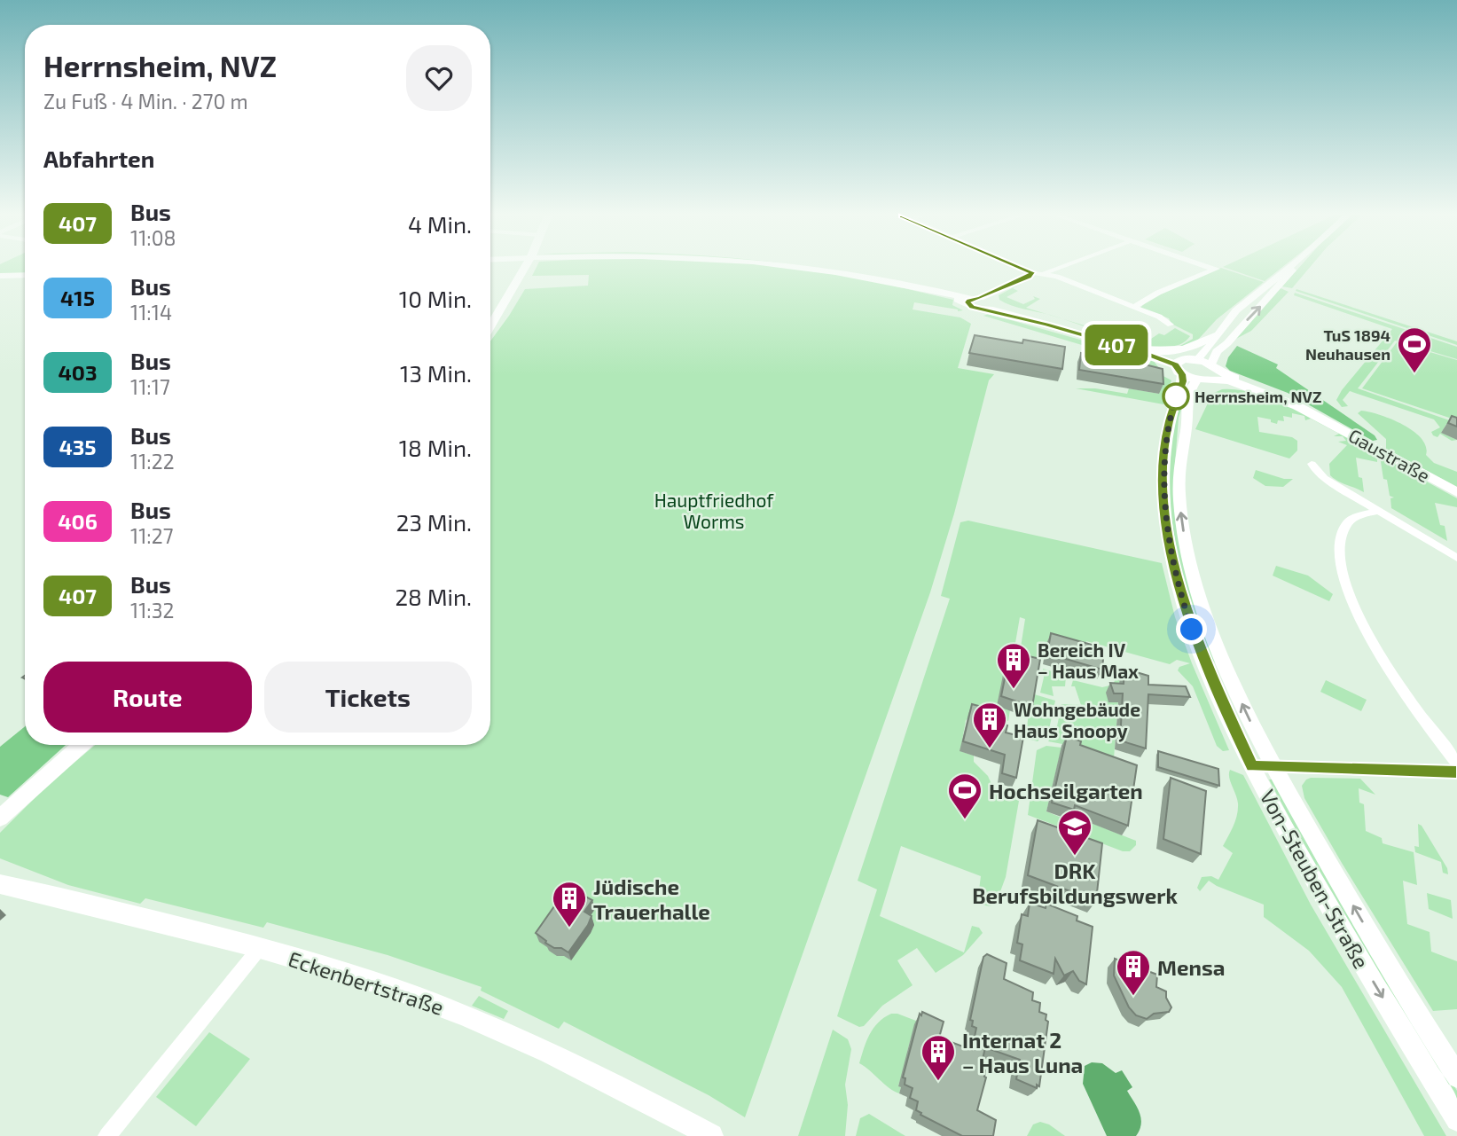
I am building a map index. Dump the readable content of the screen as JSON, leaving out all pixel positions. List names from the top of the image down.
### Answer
{
  "streets": {
    "main road": ["Gaustraße"],
    "street": ["Von-Steuben-Straße", "Eckenbertstraße"]
  },
  "parks": ["Hauptfriedhof Worms"],
  "places": {
    "sports": ["TuS 1894 Neuhausen", "Hochseilgarten"],
    "other": ["Herrnsheim, NVZ"],
    "building": [
      "Bereich IV – Haus Max",
      "Wohngebäude Haus Snoopy",
      "Jüdische Trauerhalle",
      "Mensa",
      "Internat 2 – Haus Luna"
    ],
    "school or university": ["DRK Berufsbildungswerk"]
  },
  "lines": ["bus line 407"],
  "page": {
    "on_map": "407",
    "heading": [
      ["Herrnsheim, NVZ", "Zu Fuß · 4 Min. · 270 m"],
      "Abfahrten"
    ],
    "list": [
      {
        "mark": "407",
        "name": "Bus",
        "note": "11:08",
        "value": "4 Min."
      },
      {
        "mark": "415",
        "name": "Bus",
        "note": "11:14",
        "value": "10 Min."
      },
      {
        "mark": "403",
        "name": "Bus",
        "note": "11:17",
        "value": "13 Min."
      },
      {
        "mark": "435",
        "name": "Bus",
        "note": "11:22",
        "value": "18 Min."
      },
      {
        "mark": "406",
        "name": "Bus",
        "note": "11:27",
        "value": "23 Min."
      },
      {
        "mark": "407",
        "name": "Bus",
        "note": "11:32",
        "value": "28 Min."
      }
    ],
    "buttons": ["Route", "Tickets"]
  }
}
